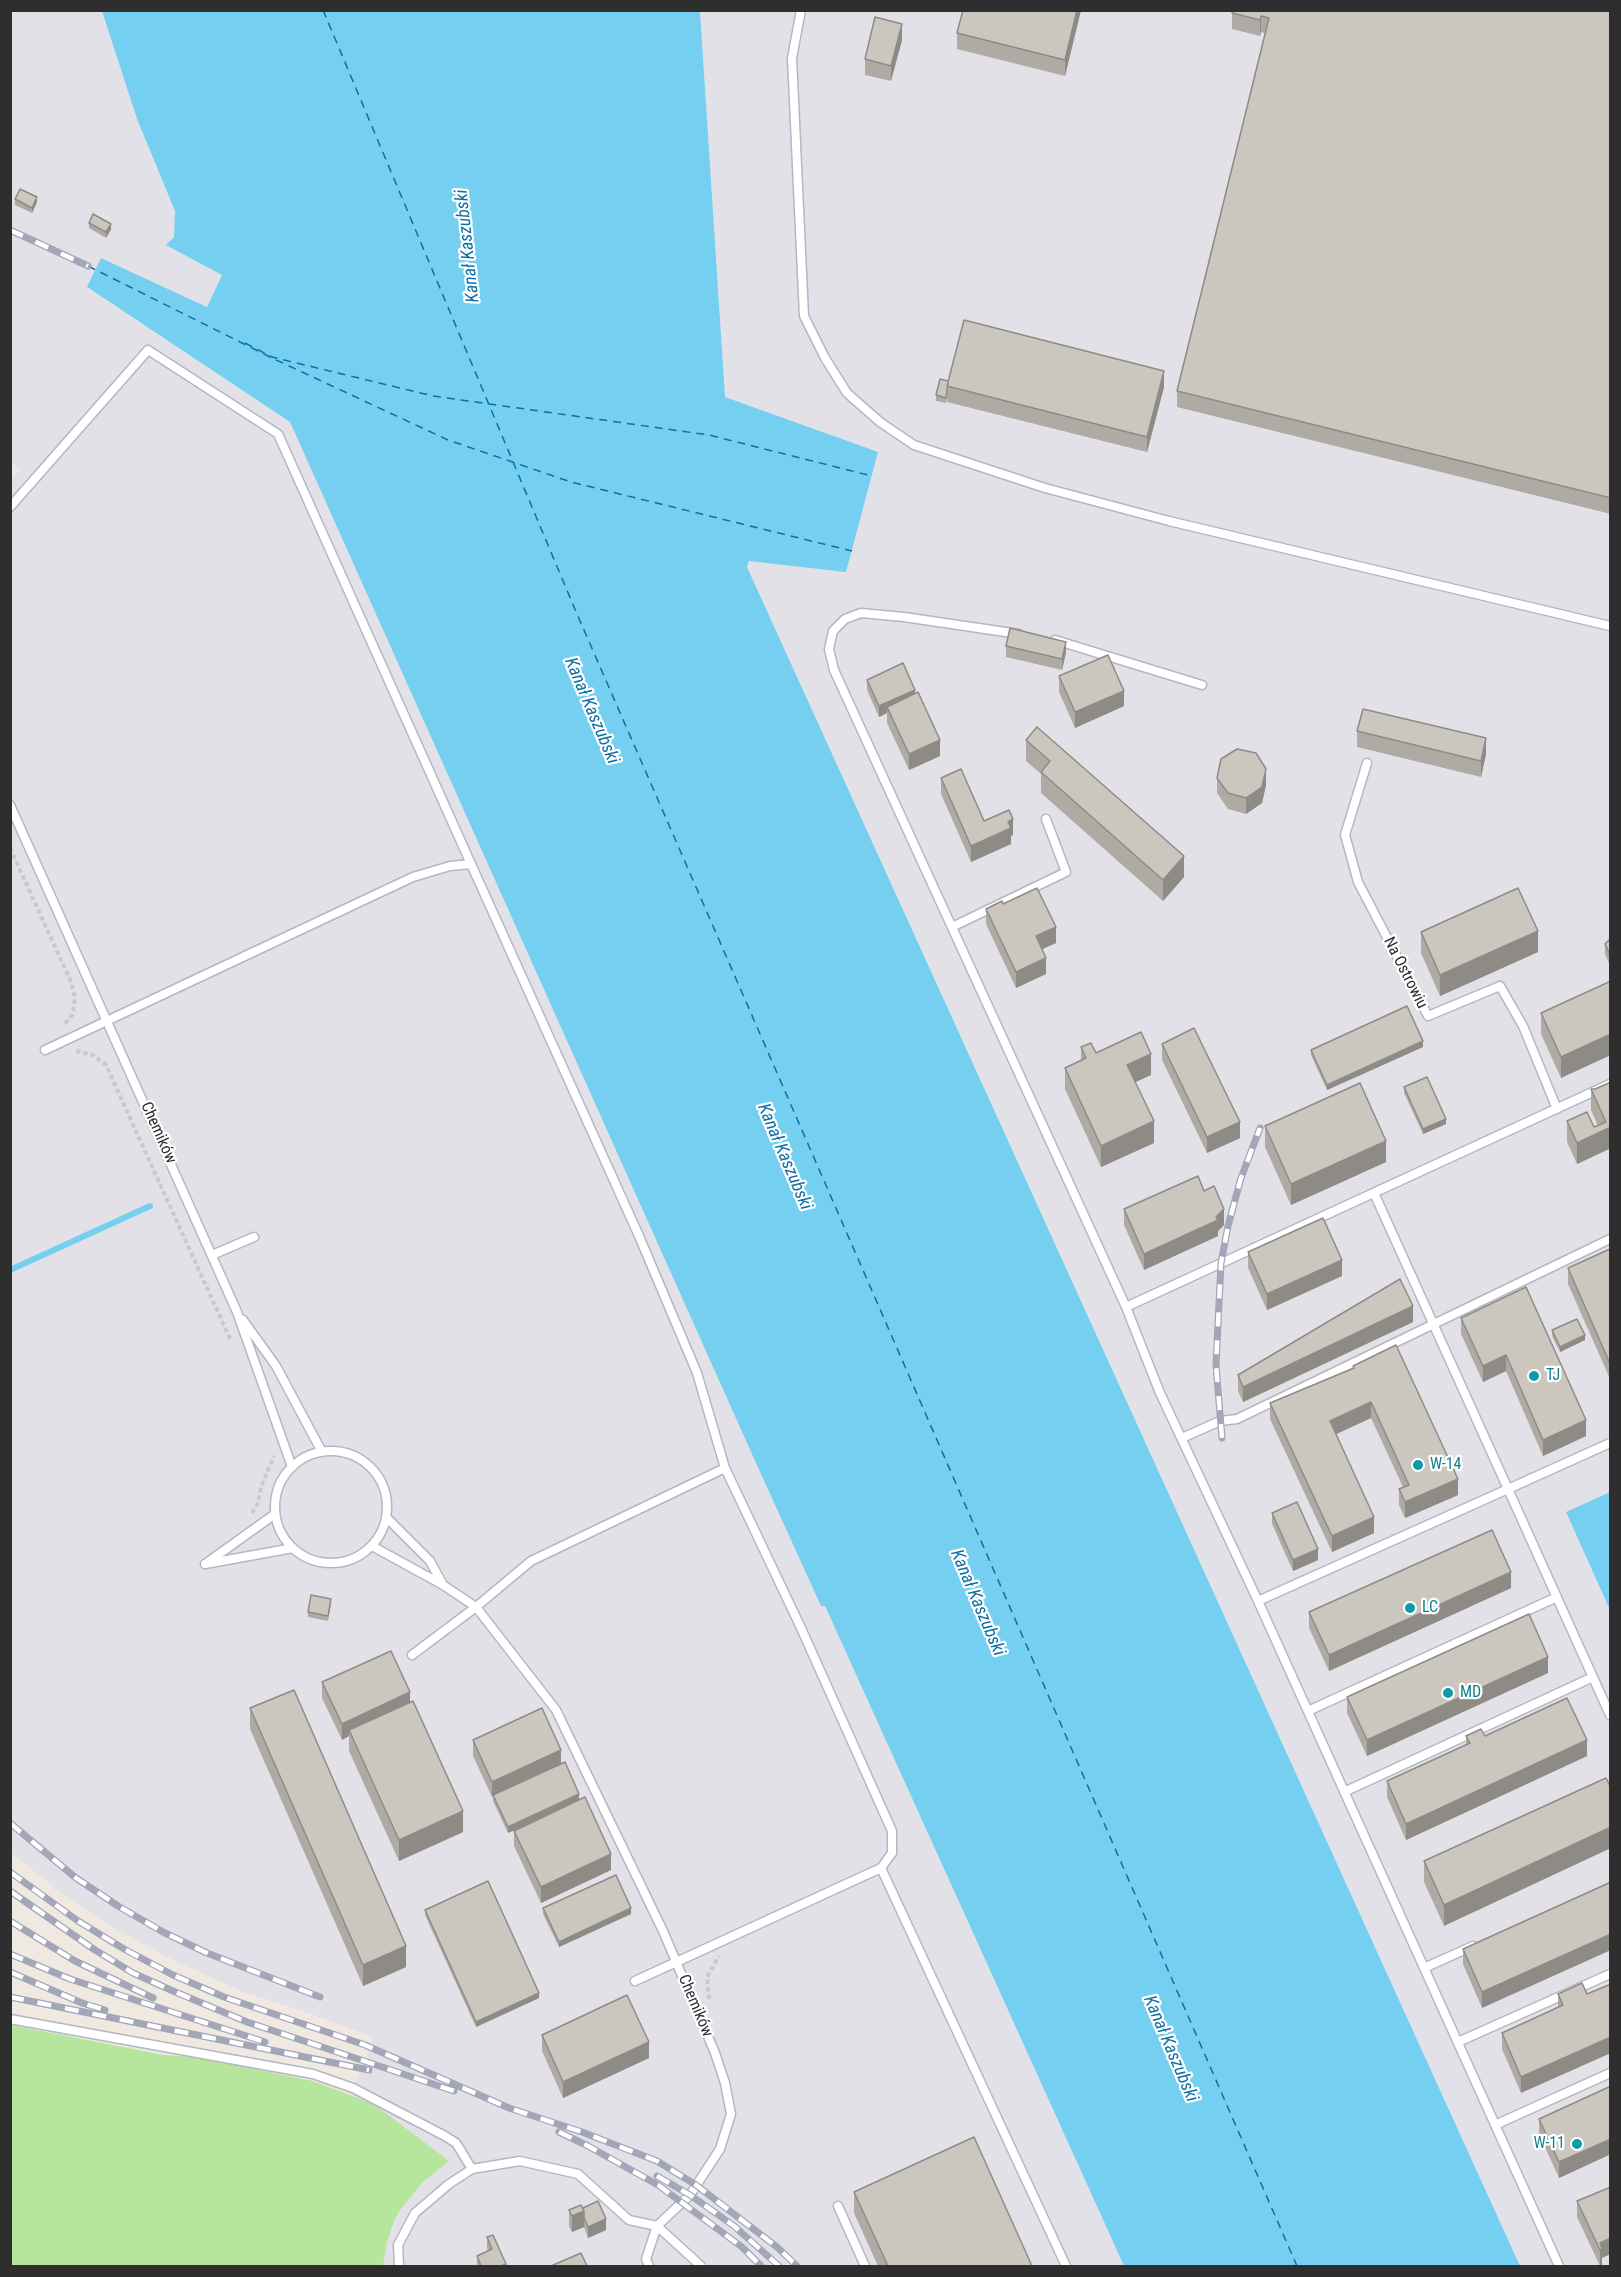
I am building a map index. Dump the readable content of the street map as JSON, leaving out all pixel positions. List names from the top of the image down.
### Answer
{
  "streets": {
    "lane": ["Na Ostrowiu", "Chemików"]
  },
  "water": ["Kanał Kaszubski"],
  "places": [
    "TJ",
    "W-14",
    "LC",
    "MD",
    "W-11"
  ]
}
